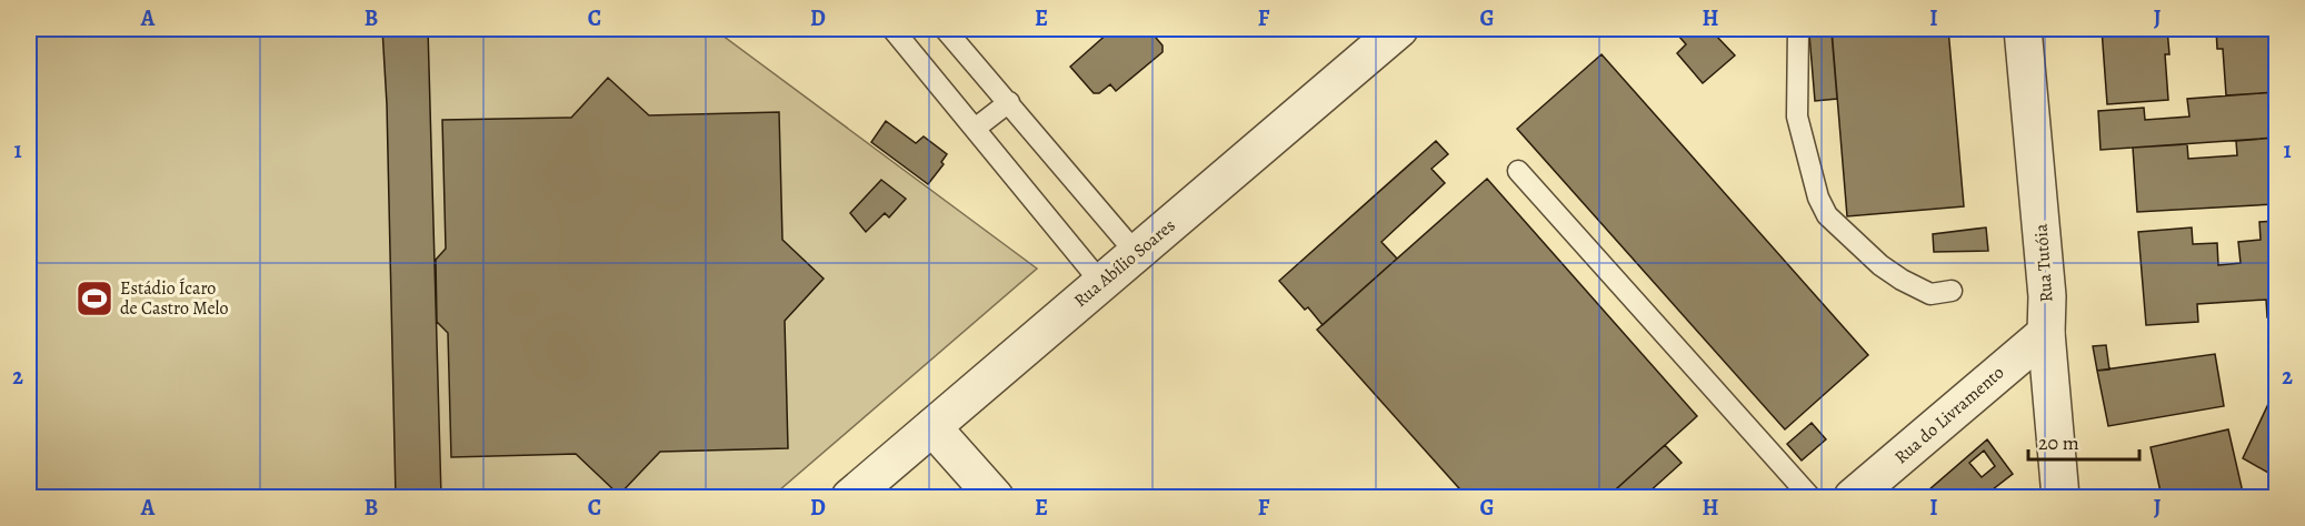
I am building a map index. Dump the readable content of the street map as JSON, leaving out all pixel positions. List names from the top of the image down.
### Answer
{
  "streets": {
    "street": ["Rua Abílio Soares", "Rua Tutóia", "Rua do Livramento"]
  },
  "crossings": [
    ["Rua Tutóia", "Rua do Livramento"]
  ],
  "places": {
    "sports": ["Estádio Ícaro de Castro Melo"]
  },
  "scale_bar": "20 m",
  "grid": {
    "columns": [
      "A",
      "B",
      "C",
      "D",
      "E",
      "F",
      "G",
      "H",
      "I",
      "J"
    ],
    "rows": ["1", "2"]
  }
}
